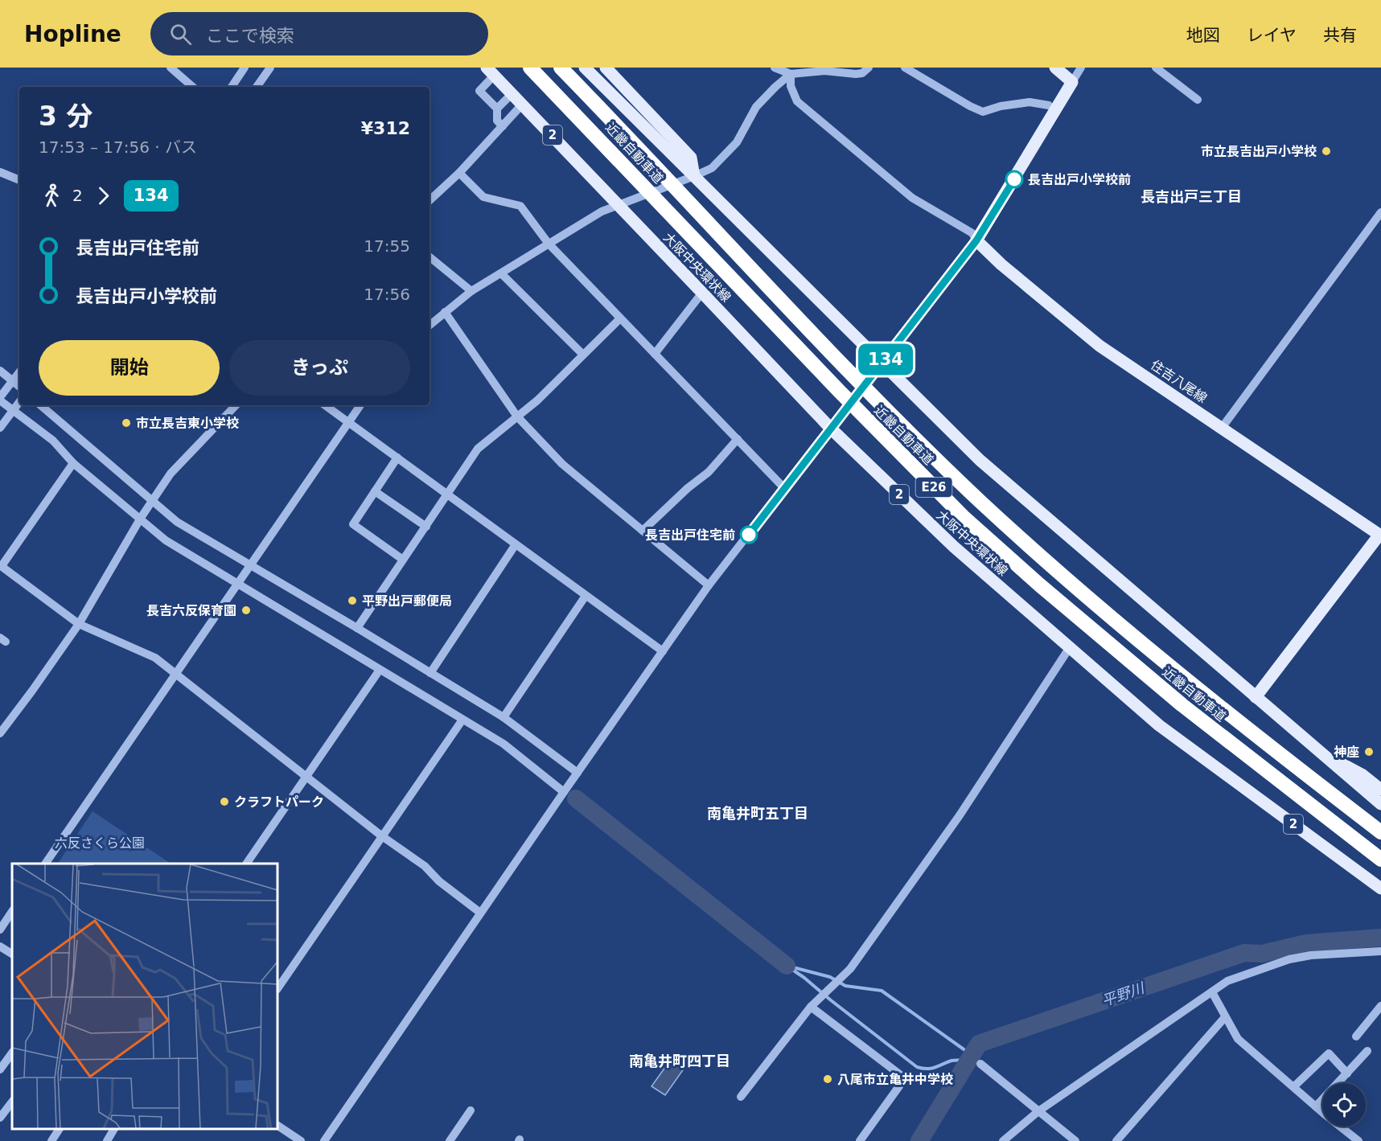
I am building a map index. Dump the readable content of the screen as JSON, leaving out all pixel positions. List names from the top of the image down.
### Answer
{
  "streets": {
    "highway": ["近畿自動車道", "E26"],
    "main road": ["2", "大阪中央環状線", "住吉八尾線"]
  },
  "districts": ["長吉出戸三丁目", "南亀井町五丁目", "南亀井町四丁目"],
  "water": ["平野川"],
  "parks": ["六反さくら公園"],
  "places": [
    "市立長吉出戸小学校",
    "長吉出戸小学校前",
    "市立長吉東小学校",
    "長吉出戸住宅前",
    "平野出戸郵便局",
    "長吉六反保育園",
    "神座",
    "クラフトパーク",
    "八尾市立亀井中学校"
  ],
  "lines": ["bus line 134"],
  "page": {
    "header": "Hopline",
    "search": "ここで検索",
    "nav": ["地図", "レイヤ", "共有"],
    "on_map": "134",
    "heading": ["3 分", "17:53 – 17:56 · バス", "¥312"],
    "legs": ["2", "134"],
    "list": [
      {
        "name": "長吉出戸住宅前",
        "value": "17:55"
      },
      {
        "name": "長吉出戸小学校前",
        "value": "17:56"
      }
    ],
    "buttons": ["開始", "きっぷ"]
  }
}
